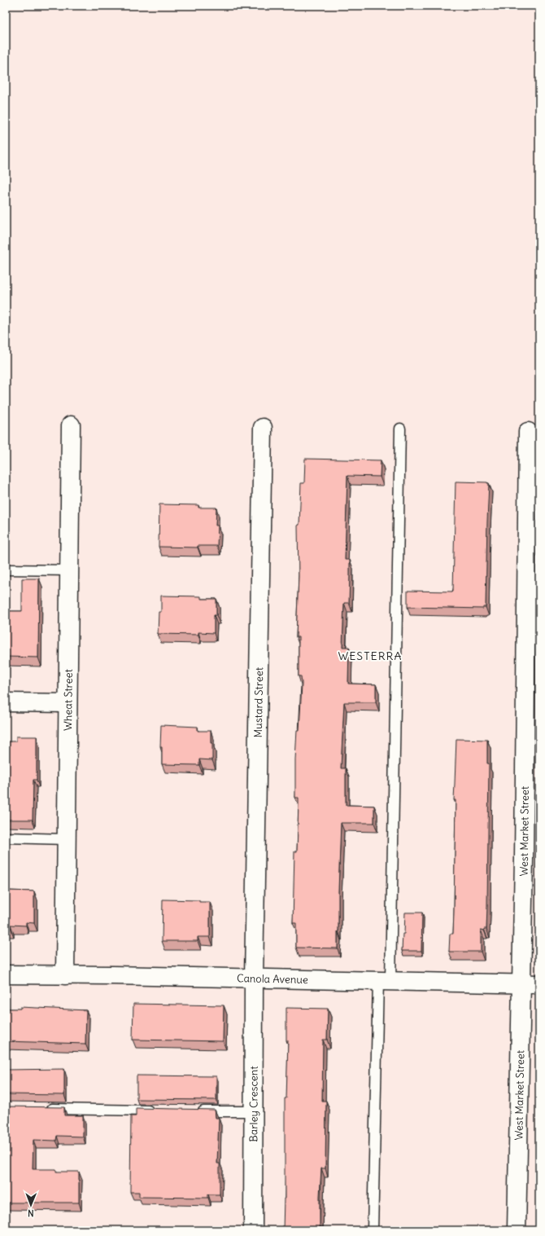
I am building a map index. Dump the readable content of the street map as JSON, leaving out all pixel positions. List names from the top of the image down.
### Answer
{
  "streets": {
    "street": [
      "Wheat Street",
      "Mustard Street",
      "West Market Street",
      "Canola Avenue",
      "Barley Crescent"
    ]
  },
  "crossings": [
    ["Wheat Street", "Canola Avenue"],
    ["Mustard Street", "Canola Avenue"],
    ["Mustard Street", "Barley Crescent"],
    ["West Market Street", "Canola Avenue"],
    ["Canola Avenue", "Barley Crescent"]
  ],
  "districts": ["WESTERRA"],
  "north": "bottom"
}
